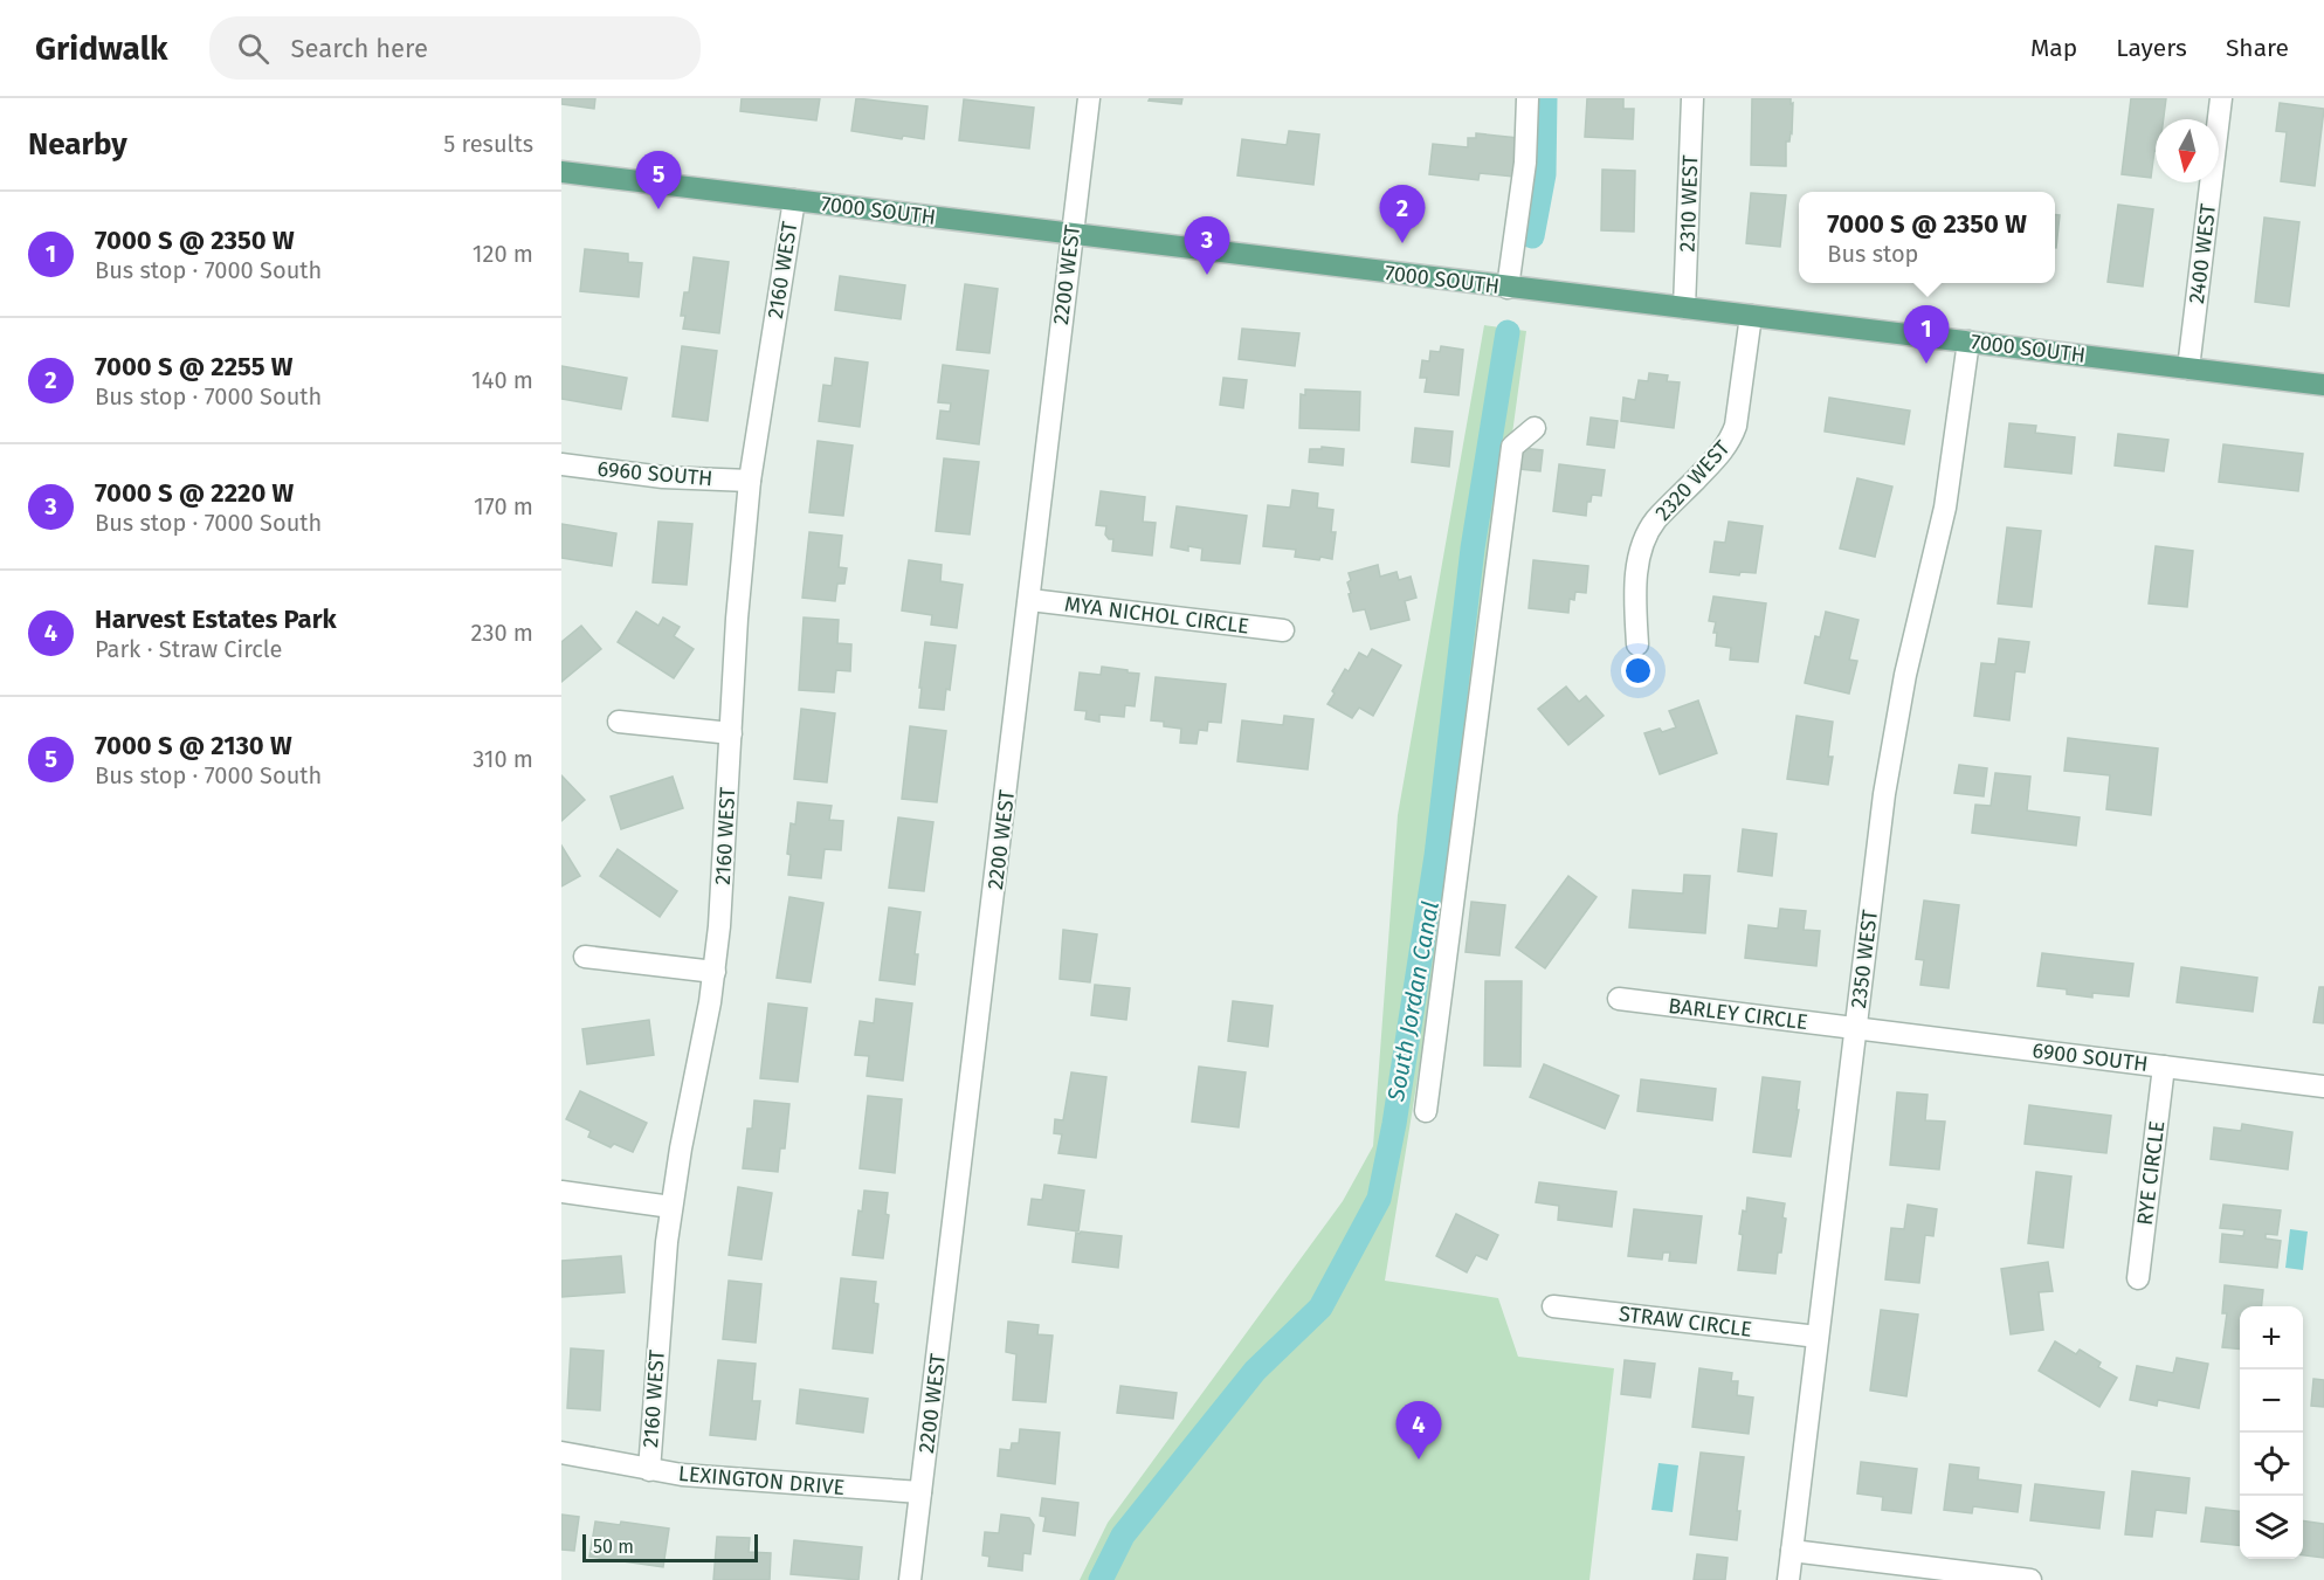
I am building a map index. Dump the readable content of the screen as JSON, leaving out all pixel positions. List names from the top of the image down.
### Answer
{
  "streets": {
    "main road": ["7000 SOUTH"],
    "street": [
      "2310 WEST",
      "2400 WEST",
      "2160 WEST",
      "2200 WEST",
      "6960 SOUTH",
      "2320 WEST",
      "MYA NICHOL CIRCLE",
      "2350 WEST",
      "BARLEY CIRCLE",
      "6900 SOUTH",
      "RYE CIRCLE",
      "STRAW CIRCLE",
      "LEXINGTON DRIVE"
    ]
  },
  "crossings": [
    ["2310 WEST", "7000 SOUTH"],
    ["7000 SOUTH", "2400 WEST"],
    ["7000 SOUTH", "2160 WEST"],
    ["7000 SOUTH", "2200 WEST"],
    ["7000 SOUTH", "2320 WEST"],
    ["7000 SOUTH", "2350 WEST"],
    ["2160 WEST", "6960 SOUTH"],
    ["2160 WEST", "LEXINGTON DRIVE"],
    ["2200 WEST", "MYA NICHOL CIRCLE"],
    ["2200 WEST", "LEXINGTON DRIVE"],
    ["2350 WEST", "BARLEY CIRCLE"],
    ["2350 WEST", "6900 SOUTH"],
    ["2350 WEST", "STRAW CIRCLE"],
    ["BARLEY CIRCLE", "6900 SOUTH"],
    ["6900 SOUTH", "RYE CIRCLE"]
  ],
  "water": ["South Jordan Canal"],
  "scale_bar": "50 m",
  "north": "bottom",
  "page": {
    "header": "Gridwalk",
    "search": "Search here",
    "nav": ["Map", "Layers", "Share"],
    "heading": ["Nearby", "5 results"],
    "pins": [
      "5",
      "2",
      "3",
      "1",
      "4"
    ],
    "list": [
      {
        "mark": "1",
        "name": "7000 S @ 2350 W",
        "note": "Bus stop · 7000 South",
        "value": "120 m"
      },
      {
        "mark": "2",
        "name": "7000 S @ 2255 W",
        "note": "Bus stop · 7000 South",
        "value": "140 m"
      },
      {
        "mark": "3",
        "name": "7000 S @ 2220 W",
        "note": "Bus stop · 7000 South",
        "value": "170 m"
      },
      {
        "mark": "4",
        "name": "Harvest Estates Park",
        "note": "Park · Straw Circle",
        "value": "230 m"
      },
      {
        "mark": "5",
        "name": "7000 S @ 2130 W",
        "note": "Bus stop · 7000 South",
        "value": "310 m"
      }
    ],
    "popup": ["7000 S @ 2350 W", "Bus stop"],
    "map_buttons": ["+", "−"],
    "scale": "50 m"
  }
}
